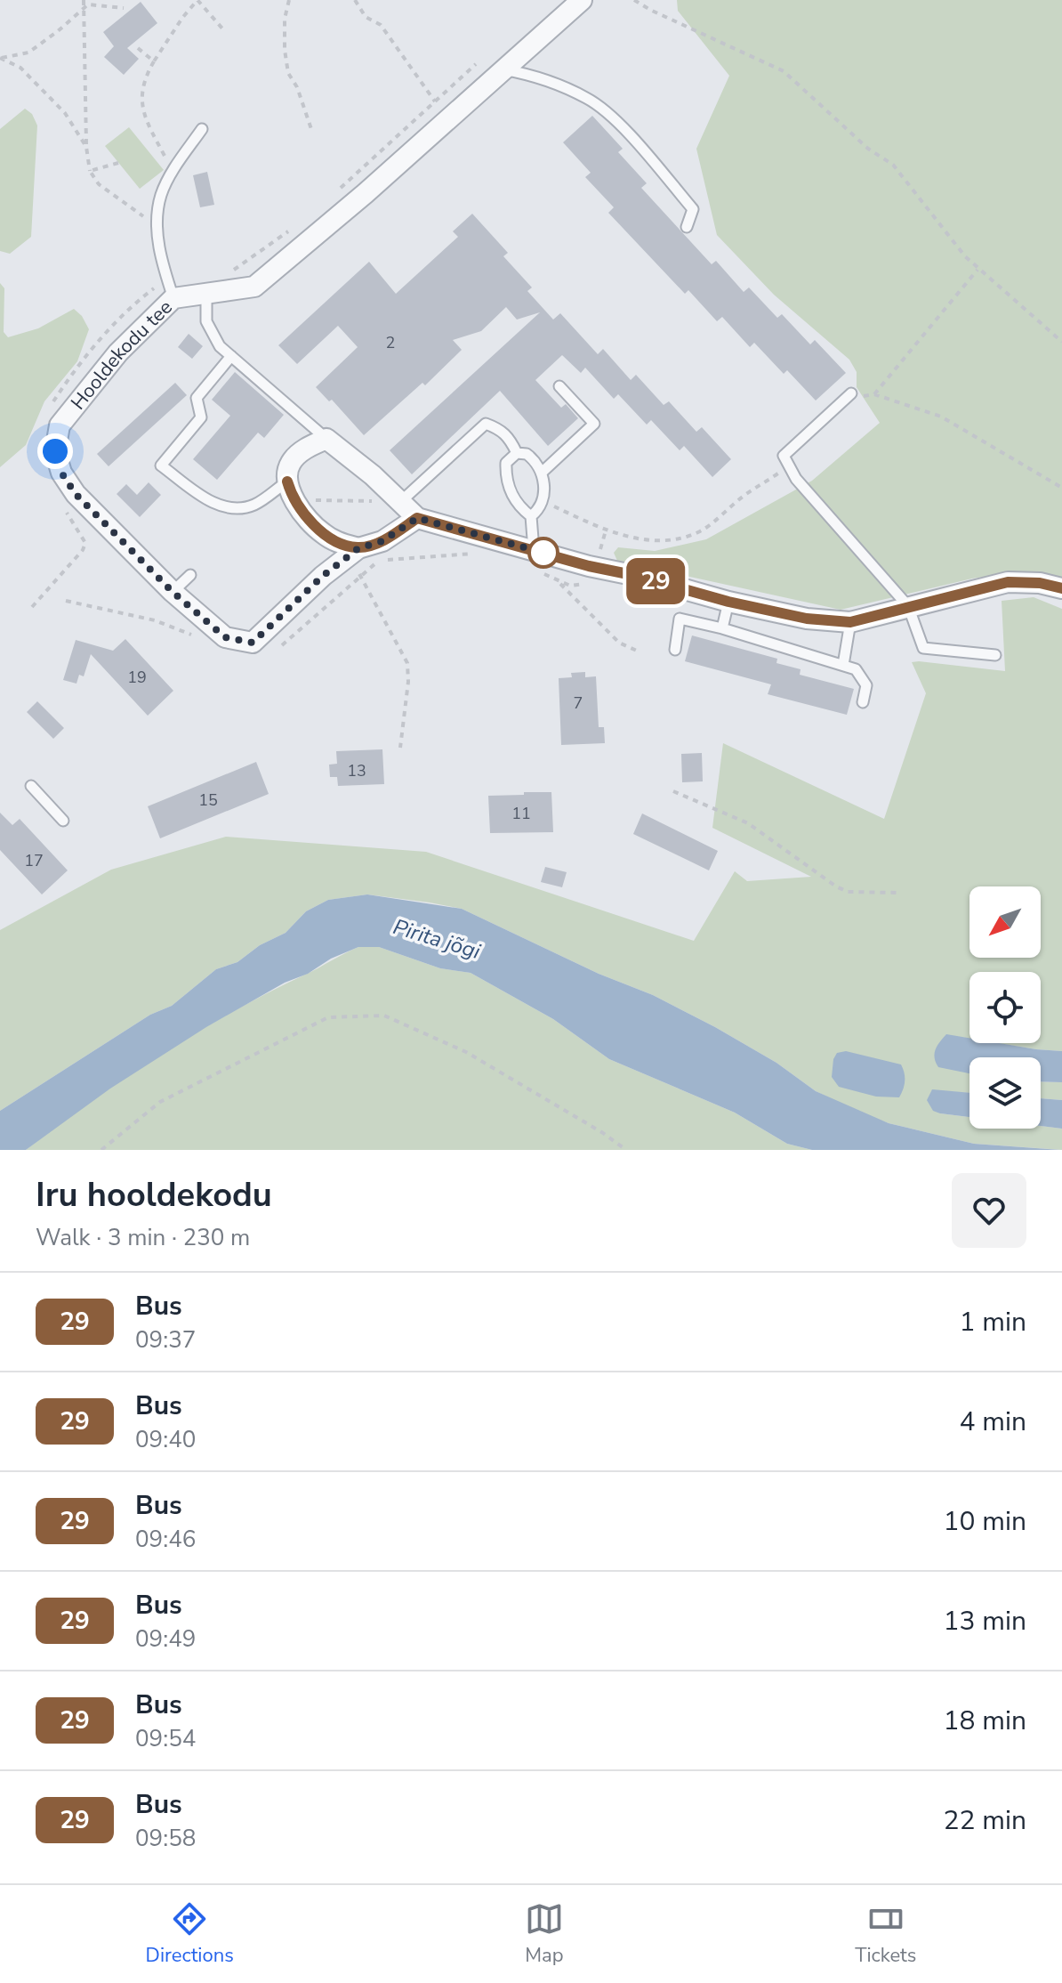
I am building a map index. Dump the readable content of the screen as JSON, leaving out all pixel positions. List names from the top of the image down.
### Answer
{
  "streets": {
    "street": ["Hooldekodu tee"]
  },
  "water": ["Pirita jõgi"],
  "lines": ["bus line 29"],
  "house_numbers": [
    "2",
    "19",
    "7",
    "13",
    "15",
    "11",
    "17"
  ],
  "north": "bottom left",
  "page": {
    "on_map": "29",
    "heading": ["Iru hooldekodu", "Walk · 3 min · 230 m"],
    "list": [
      {
        "mark": "29",
        "name": "Bus",
        "note": "09:37",
        "value": "1 min"
      },
      {
        "mark": "29",
        "name": "Bus",
        "note": "09:40",
        "value": "4 min"
      },
      {
        "mark": "29",
        "name": "Bus",
        "note": "09:46",
        "value": "10 min"
      },
      {
        "mark": "29",
        "name": "Bus",
        "note": "09:49",
        "value": "13 min"
      },
      {
        "mark": "29",
        "name": "Bus",
        "note": "09:54",
        "value": "18 min"
      },
      {
        "mark": "29",
        "name": "Bus",
        "note": "09:58",
        "value": "22 min"
      }
    ],
    "tabs": ["Directions", "Map", "Tickets"]
  }
}
